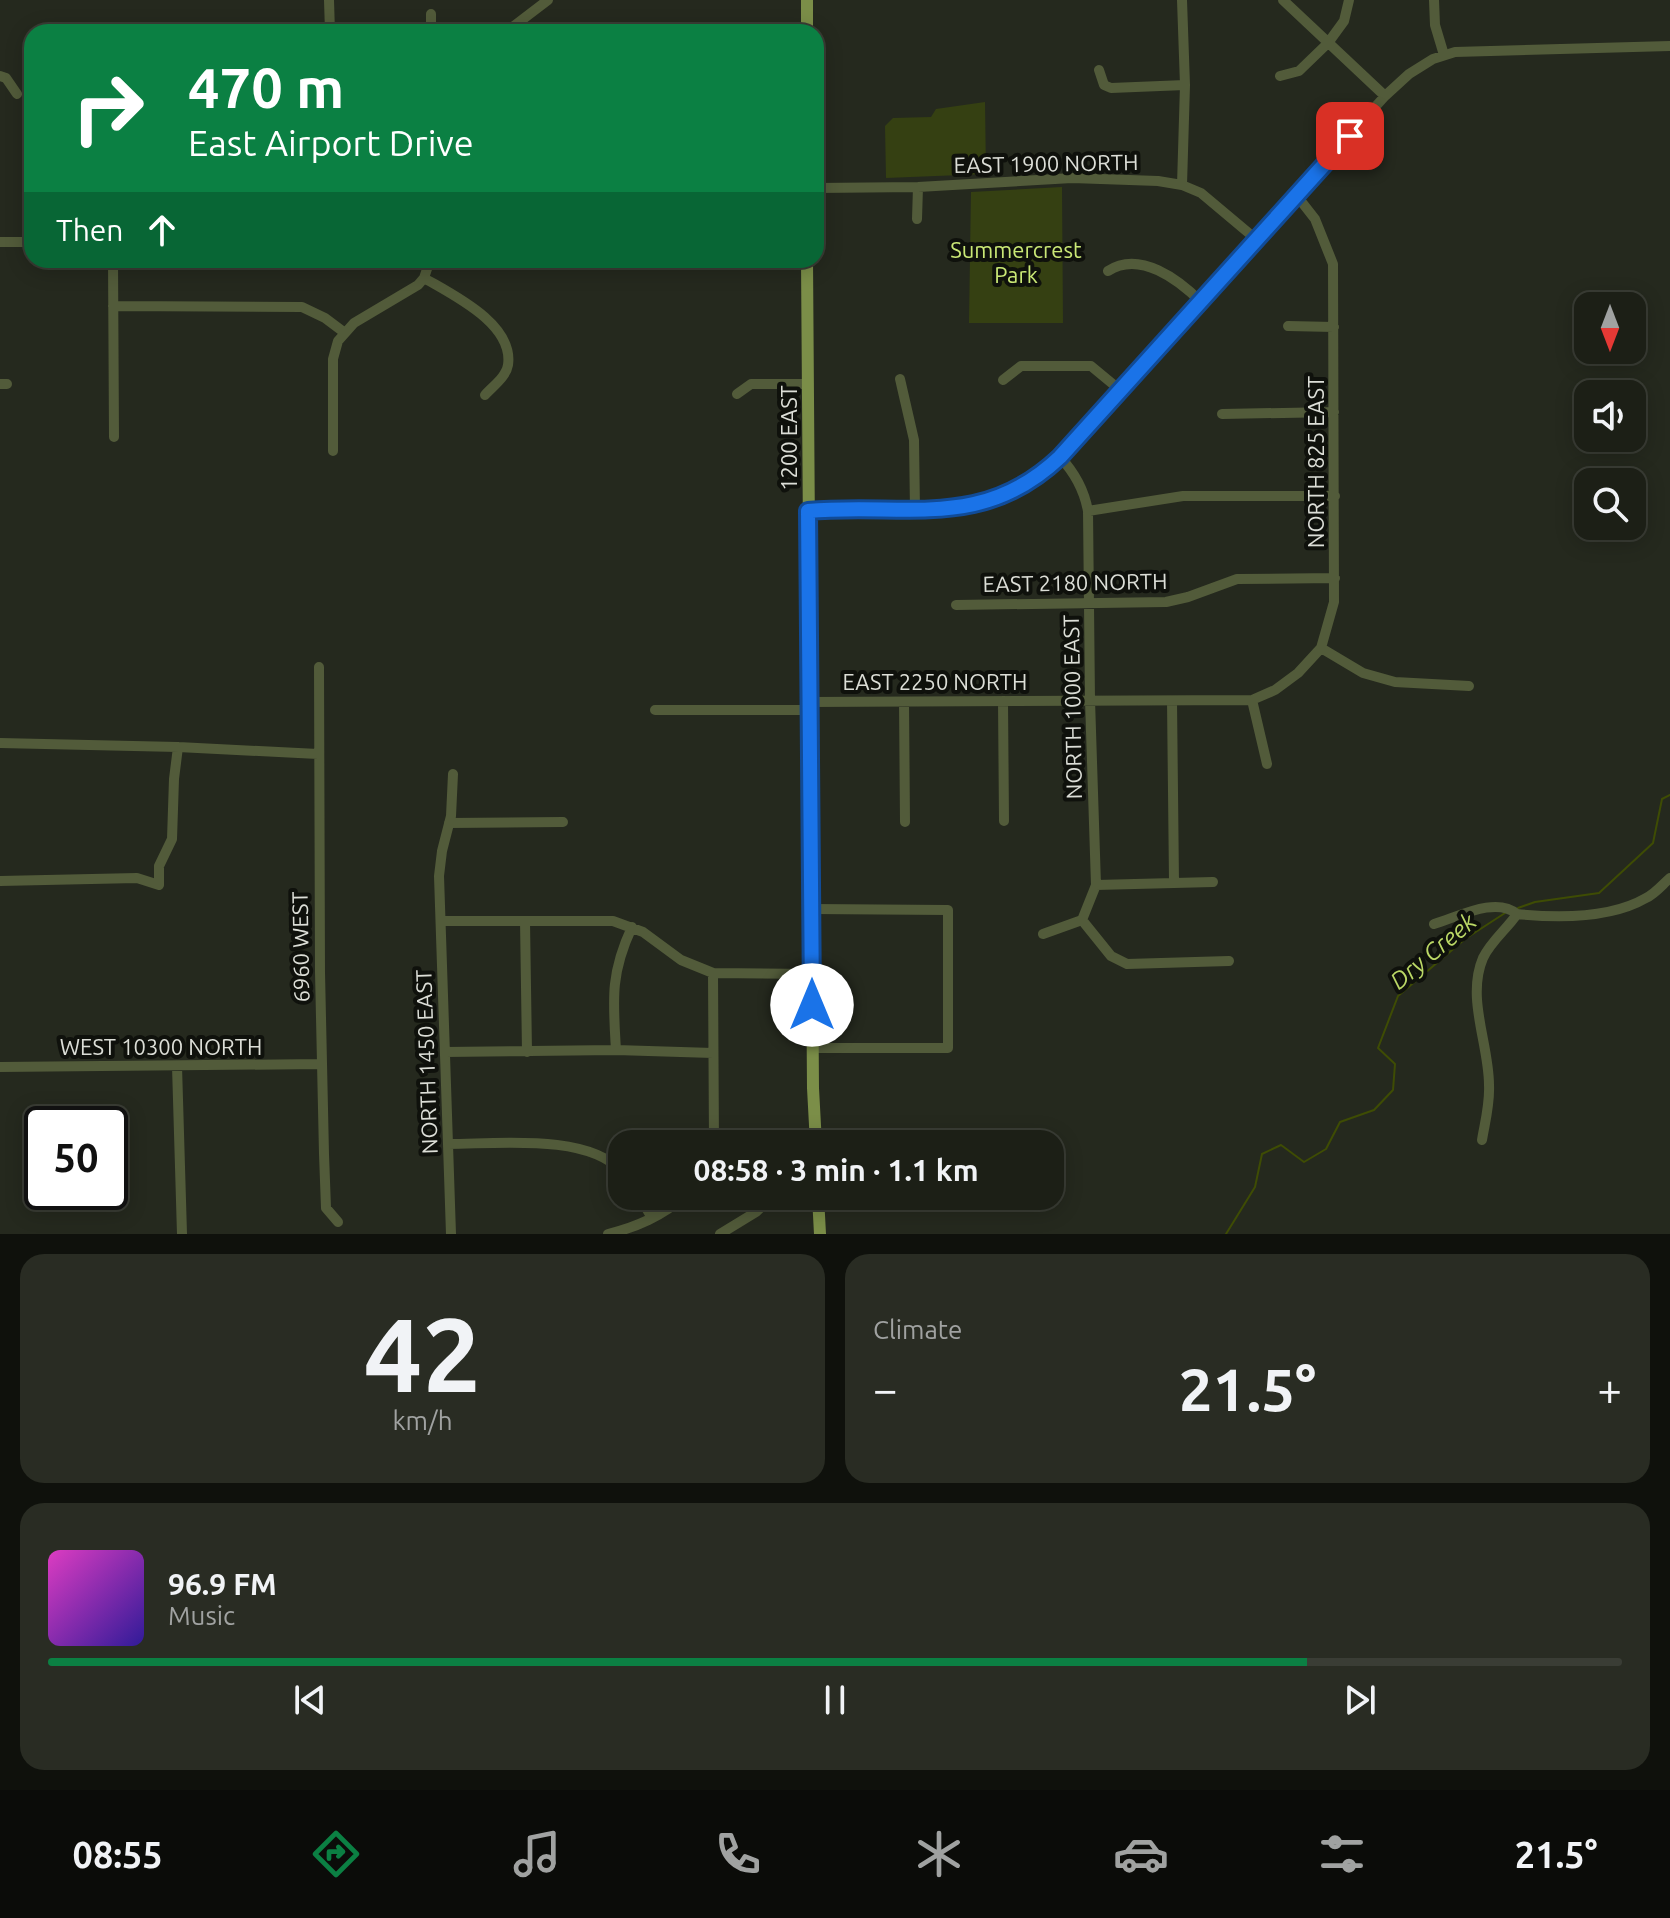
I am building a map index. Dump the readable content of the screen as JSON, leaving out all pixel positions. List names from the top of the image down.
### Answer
{
  "streets": {
    "main road": ["1200 EAST"],
    "street": [
      "EAST 1900 NORTH",
      "NORTH 825 EAST",
      "EAST 2180 NORTH",
      "EAST 2250 NORTH",
      "NORTH 1000 EAST",
      "6960 WEST",
      "WEST 10300 NORTH",
      "NORTH 1450 EAST"
    ]
  },
  "crossings": [
    ["1200 EAST", "EAST 2250 NORTH"],
    ["NORTH 825 EAST", "EAST 2180 NORTH"],
    ["NORTH 825 EAST", "EAST 2250 NORTH"],
    ["EAST 2180 NORTH", "NORTH 1000 EAST"],
    ["EAST 2250 NORTH", "NORTH 1000 EAST"],
    ["6960 WEST", "WEST 10300 NORTH"]
  ],
  "water": ["Dry Creek"],
  "parks": ["Summercrest Park"],
  "north": "bottom",
  "page": {
    "turn": ["470 m", "East Airport Drive"],
    "then": "Then",
    "limit": "50",
    "trip": "08:58 · 3 min · 1.1 km",
    "tile": [
      ["42", "km/h"],
      "Climate"
    ],
    "heat": ["−", "21.5°", "+"],
    "song": ["96.9 FM", "Music"],
    "tabs": ["08:55", "21.5°"]
  }
}
